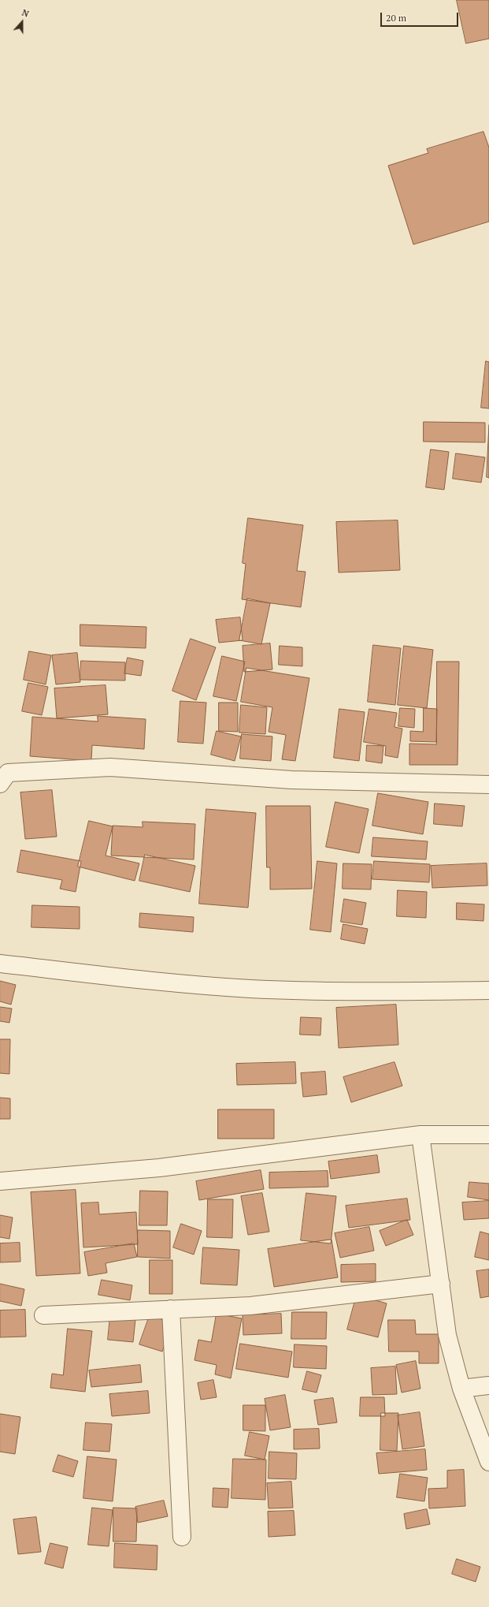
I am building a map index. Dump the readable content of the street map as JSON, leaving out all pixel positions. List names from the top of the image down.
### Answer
{
  "scale_bar": "20 m",
  "north": "top"
}
